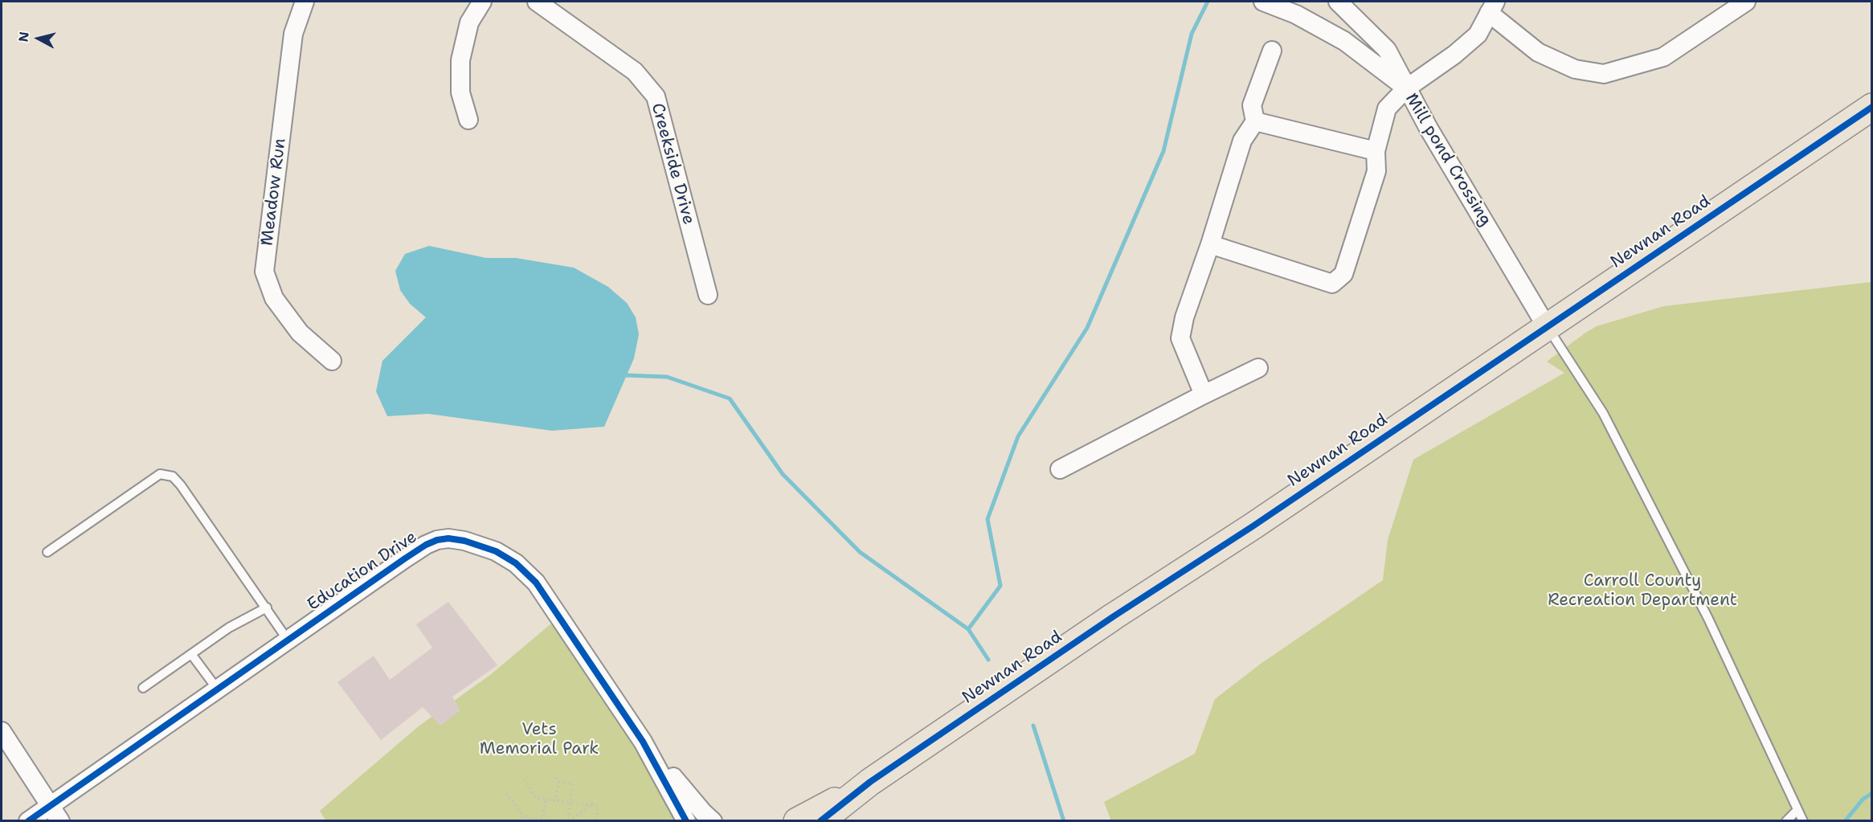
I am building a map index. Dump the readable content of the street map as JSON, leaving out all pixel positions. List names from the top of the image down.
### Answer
{
  "streets": {
    "main road": ["Newnan Road"],
    "street": [
      "Mill pond Crossing",
      "Creekside Drive",
      "Meadow Run",
      "Education Drive"
    ]
  },
  "crossings": [
    ["Mill pond Crossing", "Newnan Road"]
  ],
  "parks": ["Carroll County Recreation Department", "Vets Memorial Park"],
  "north": "left"
}
